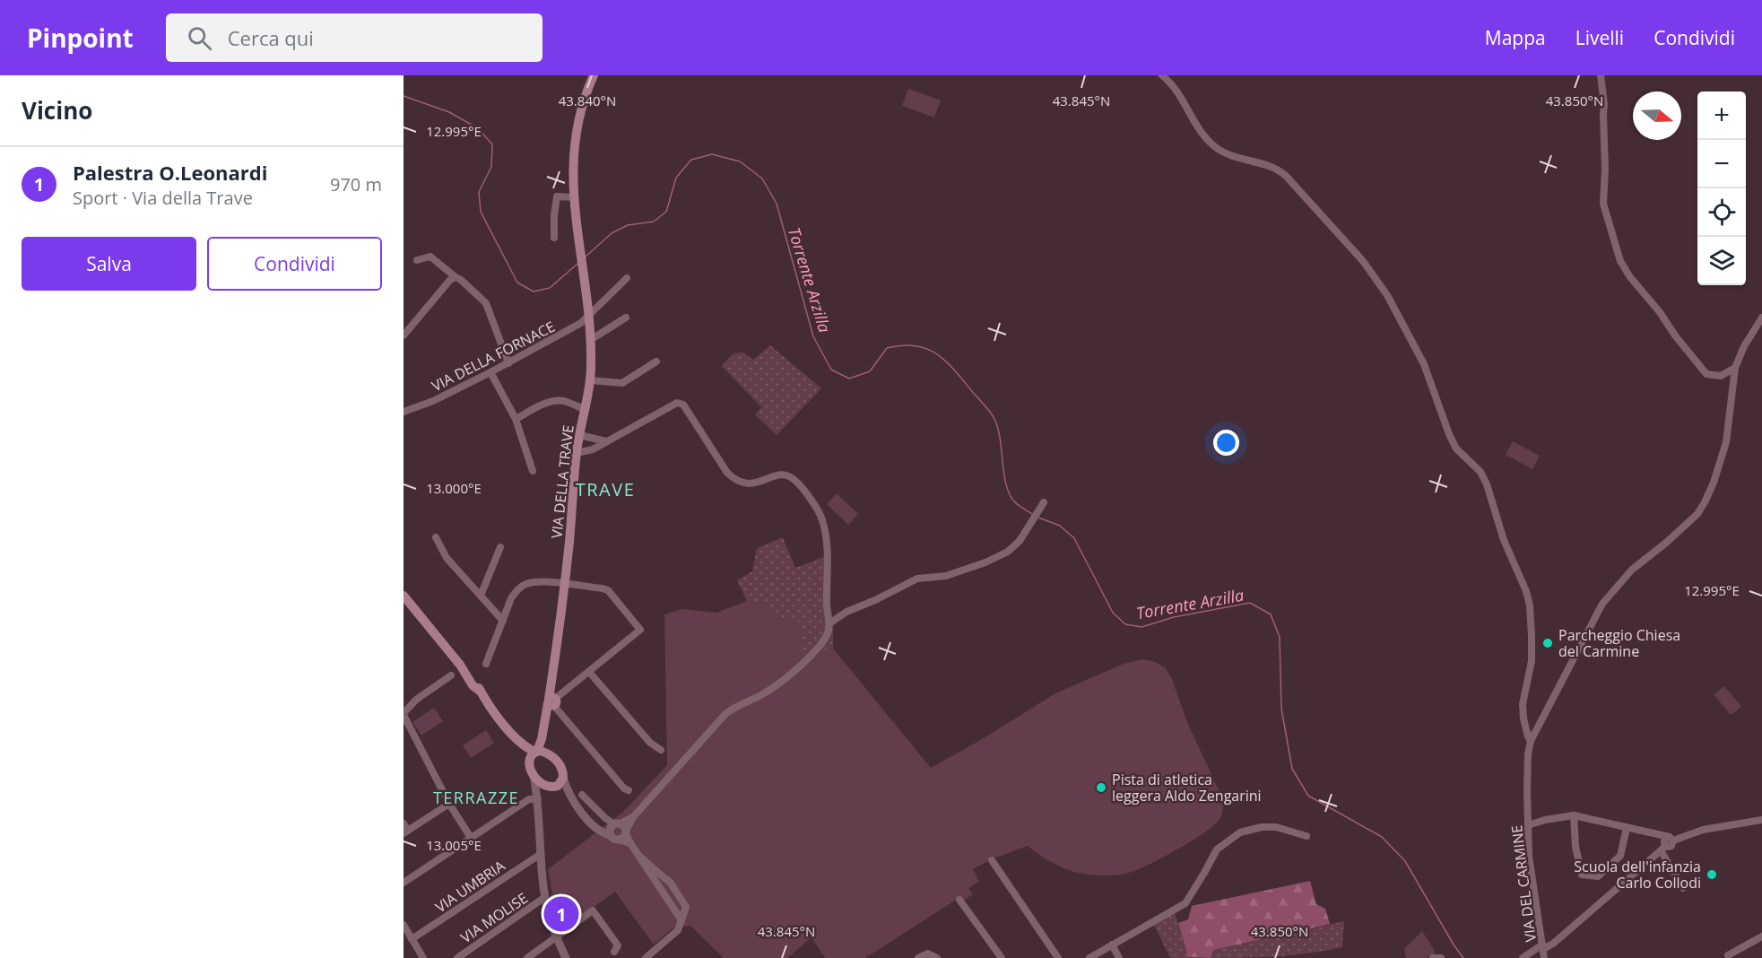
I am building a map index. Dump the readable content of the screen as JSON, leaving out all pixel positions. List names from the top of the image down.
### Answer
{
  "streets": {
    "main road": ["VIA DELLA TRAVE"],
    "street": [
      "VIA DELLA FORNACE",
      "VIA DEL CARMINE",
      "VIA UMBRIA",
      "VIA MOLISE"
    ]
  },
  "crossings": [
    ["VIA DELLA FORNACE", "VIA DELLA TRAVE"]
  ],
  "districts": ["TRAVE", "TERRAZZE"],
  "water": ["Torrente Arzilla"],
  "places": ["Parcheggio Chiesa del Carmine", "Pista di atletica leggera Aldo Zengarini", "Scuola dell'infanzia Carlo Collodi"],
  "north": "right",
  "page": {
    "header": "Pinpoint",
    "search": "Cerca qui",
    "nav": ["Mappa", "Livelli", "Condividi"],
    "heading": "Vicino",
    "map_buttons": ["+", "−"],
    "list": [
      {
        "mark": "1",
        "name": "Palestra O.Leonardi",
        "note": "Sport · Via della Trave",
        "value": "970 m"
      }
    ],
    "buttons": ["Salva", "Condividi"],
    "pins": "1"
  },
  "coordinates": [
    "43.850°N",
    "43.840°N",
    "43.845°N",
    "12.995°E",
    "13.000°E",
    "13.005°E"
  ]
}
